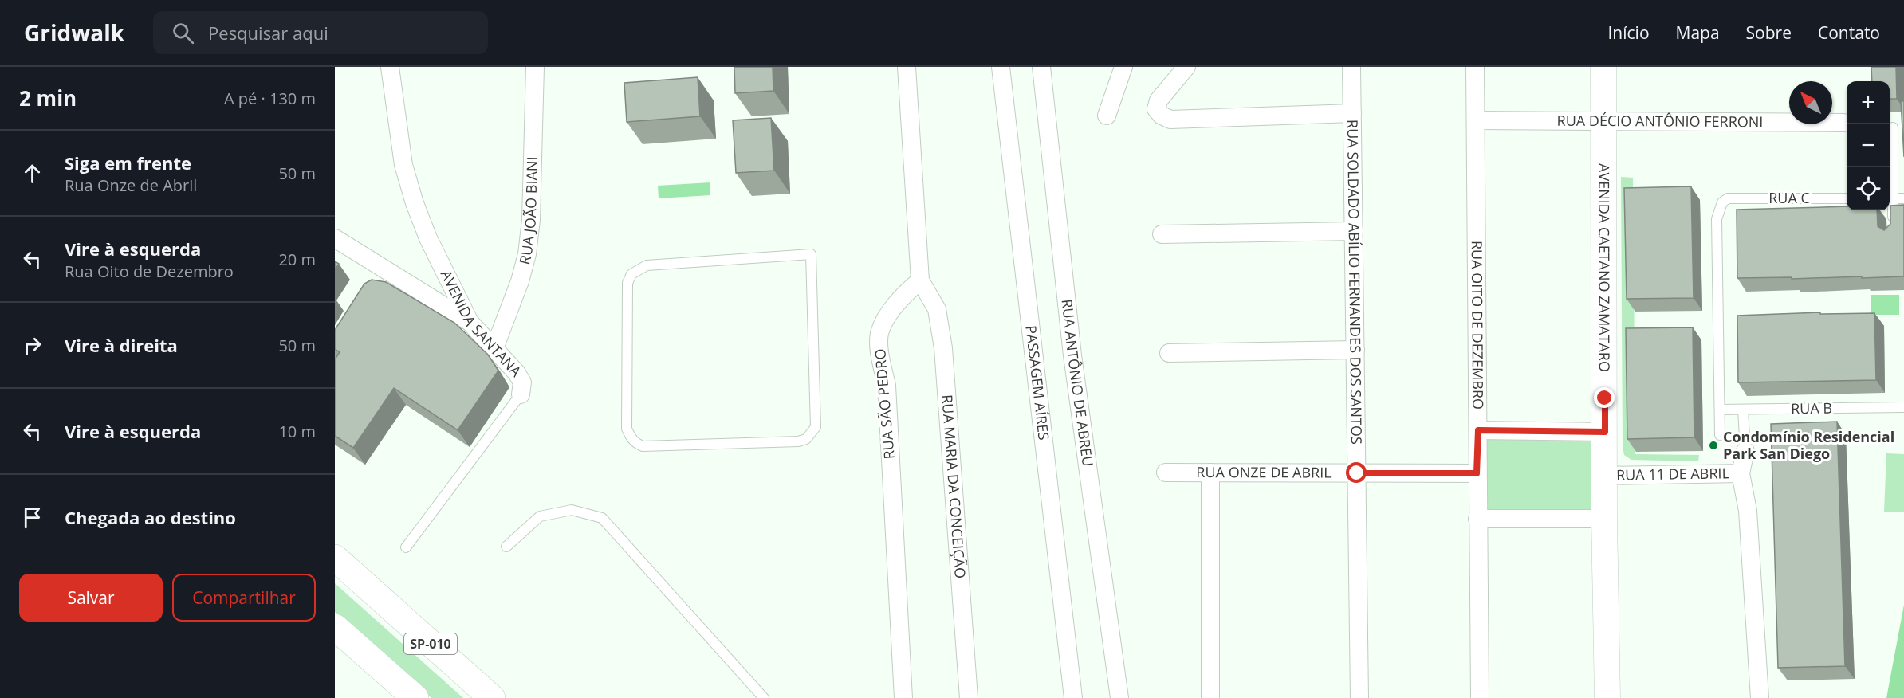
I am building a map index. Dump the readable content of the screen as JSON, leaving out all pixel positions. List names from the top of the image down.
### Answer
{
  "streets": {
    "highway": ["SP-010"],
    "main road": ["AVENIDA CAETANO ZAMATARO"],
    "street": [
      "RUA DÉCIO ANTÔNIO FERRONI",
      "RUA JOÃO BIANI",
      "RUA SOLDADO ABÍLIO FERNANDES DOS SANTOS",
      "AVENIDA SANTANA",
      "RUA OITO DE DEZEMBRO",
      "PASSAGEM AÍRES",
      "RUA ANTÔNIO DE ABREU",
      "RUA SÃO PEDRO",
      "RUA ONZE DE ABRIL",
      "RUA 11 DE ABRIL",
      "RUA MARIA DA CONCEIÇÃO"
    ],
    "lane": ["RUA C", "RUA B"]
  },
  "crossings": [
    ["RUA DÉCIO ANTÔNIO FERRONI", "AVENIDA CAETANO ZAMATARO"],
    ["RUA DÉCIO ANTÔNIO FERRONI", "RUA OITO DE DEZEMBRO"],
    ["RUA C", "RUA B"],
    ["RUA JOÃO BIANI", "AVENIDA SANTANA"],
    ["AVENIDA CAETANO ZAMATARO", "RUA 11 DE ABRIL"],
    ["RUA SOLDADO ABÍLIO FERNANDES DOS SANTOS", "RUA ONZE DE ABRIL"],
    ["RUA OITO DE DEZEMBRO", "RUA ONZE DE ABRIL"],
    ["RUA SÃO PEDRO", "RUA MARIA DA CONCEIÇÃO"]
  ],
  "places": ["Condomínio Residencial Park San Diego"],
  "north": "top left",
  "page": {
    "header": "Gridwalk",
    "search": "Pesquisar aqui",
    "nav": [
      "Início",
      "Mapa",
      "Sobre",
      "Contato"
    ],
    "heading": ["2 min", "A pé · 130 m"],
    "map_buttons": ["+", "−"],
    "list": [
      ["Siga em frente", "Rua Onze de Abril", "50 m"],
      ["Vire à esquerda", "Rua Oito de Dezembro", "20 m"],
      ["Vire à direita", "50 m"],
      ["Vire à esquerda", "10 m"],
      "Chegada ao destino"
    ],
    "buttons": ["Salvar", "Compartilhar"]
  }
}
